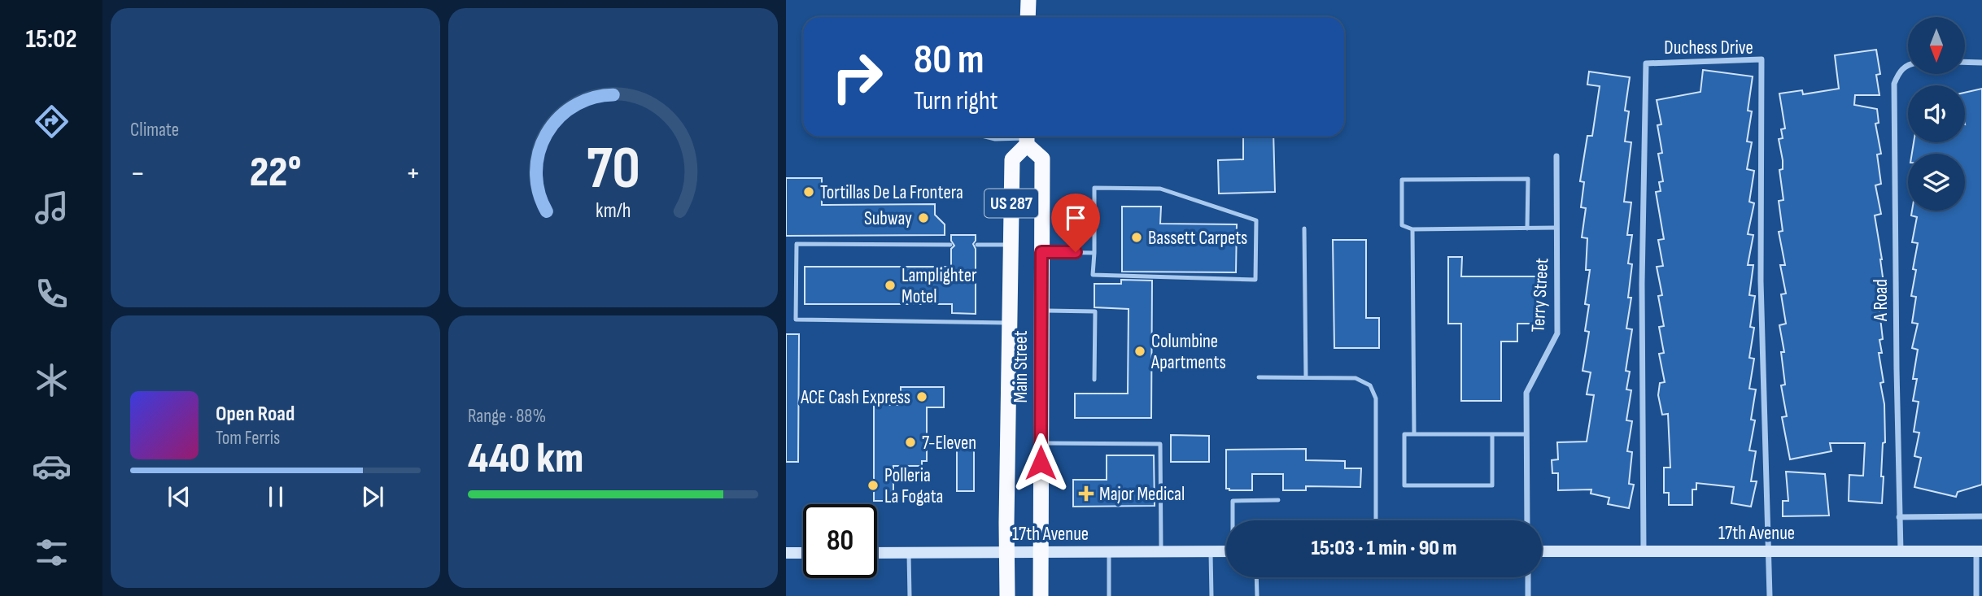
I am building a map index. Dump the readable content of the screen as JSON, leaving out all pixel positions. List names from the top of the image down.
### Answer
{
  "streets": {
    "highway": ["US 287", "Main Street"],
    "main road": ["17th Avenue"],
    "street": ["Duchess Drive", "Terry Street", "A Road"]
  },
  "crossings": [
    ["Duchess Drive", "17th Avenue"],
    ["A Road", "17th Avenue"],
    ["Main Street", "17th Avenue"]
  ],
  "places": {
    "other": [
      "Tortillas De La Frontera",
      "Subway",
      "Bassett Carpets",
      "Lamplighter Motel",
      "Columbine Apartments",
      "ACE Cash Express",
      "7-Eleven",
      "Polleria La Fogata"
    ],
    "health": ["Major Medical"]
  },
  "north": "bottom",
  "page": {
    "tabs": "15:02",
    "tile": [
      "Climate",
      ["Range · 88%", "440 km"]
    ],
    "turn": ["80 m", "Turn right"],
    "heat": ["−", "22°", "+"],
    "song": ["Open Road", "Tom Ferris"],
    "limit": "80",
    "trip": "15:03 · 1 min · 90 m",
    "gauge": ["70", "km/h"]
  }
}
